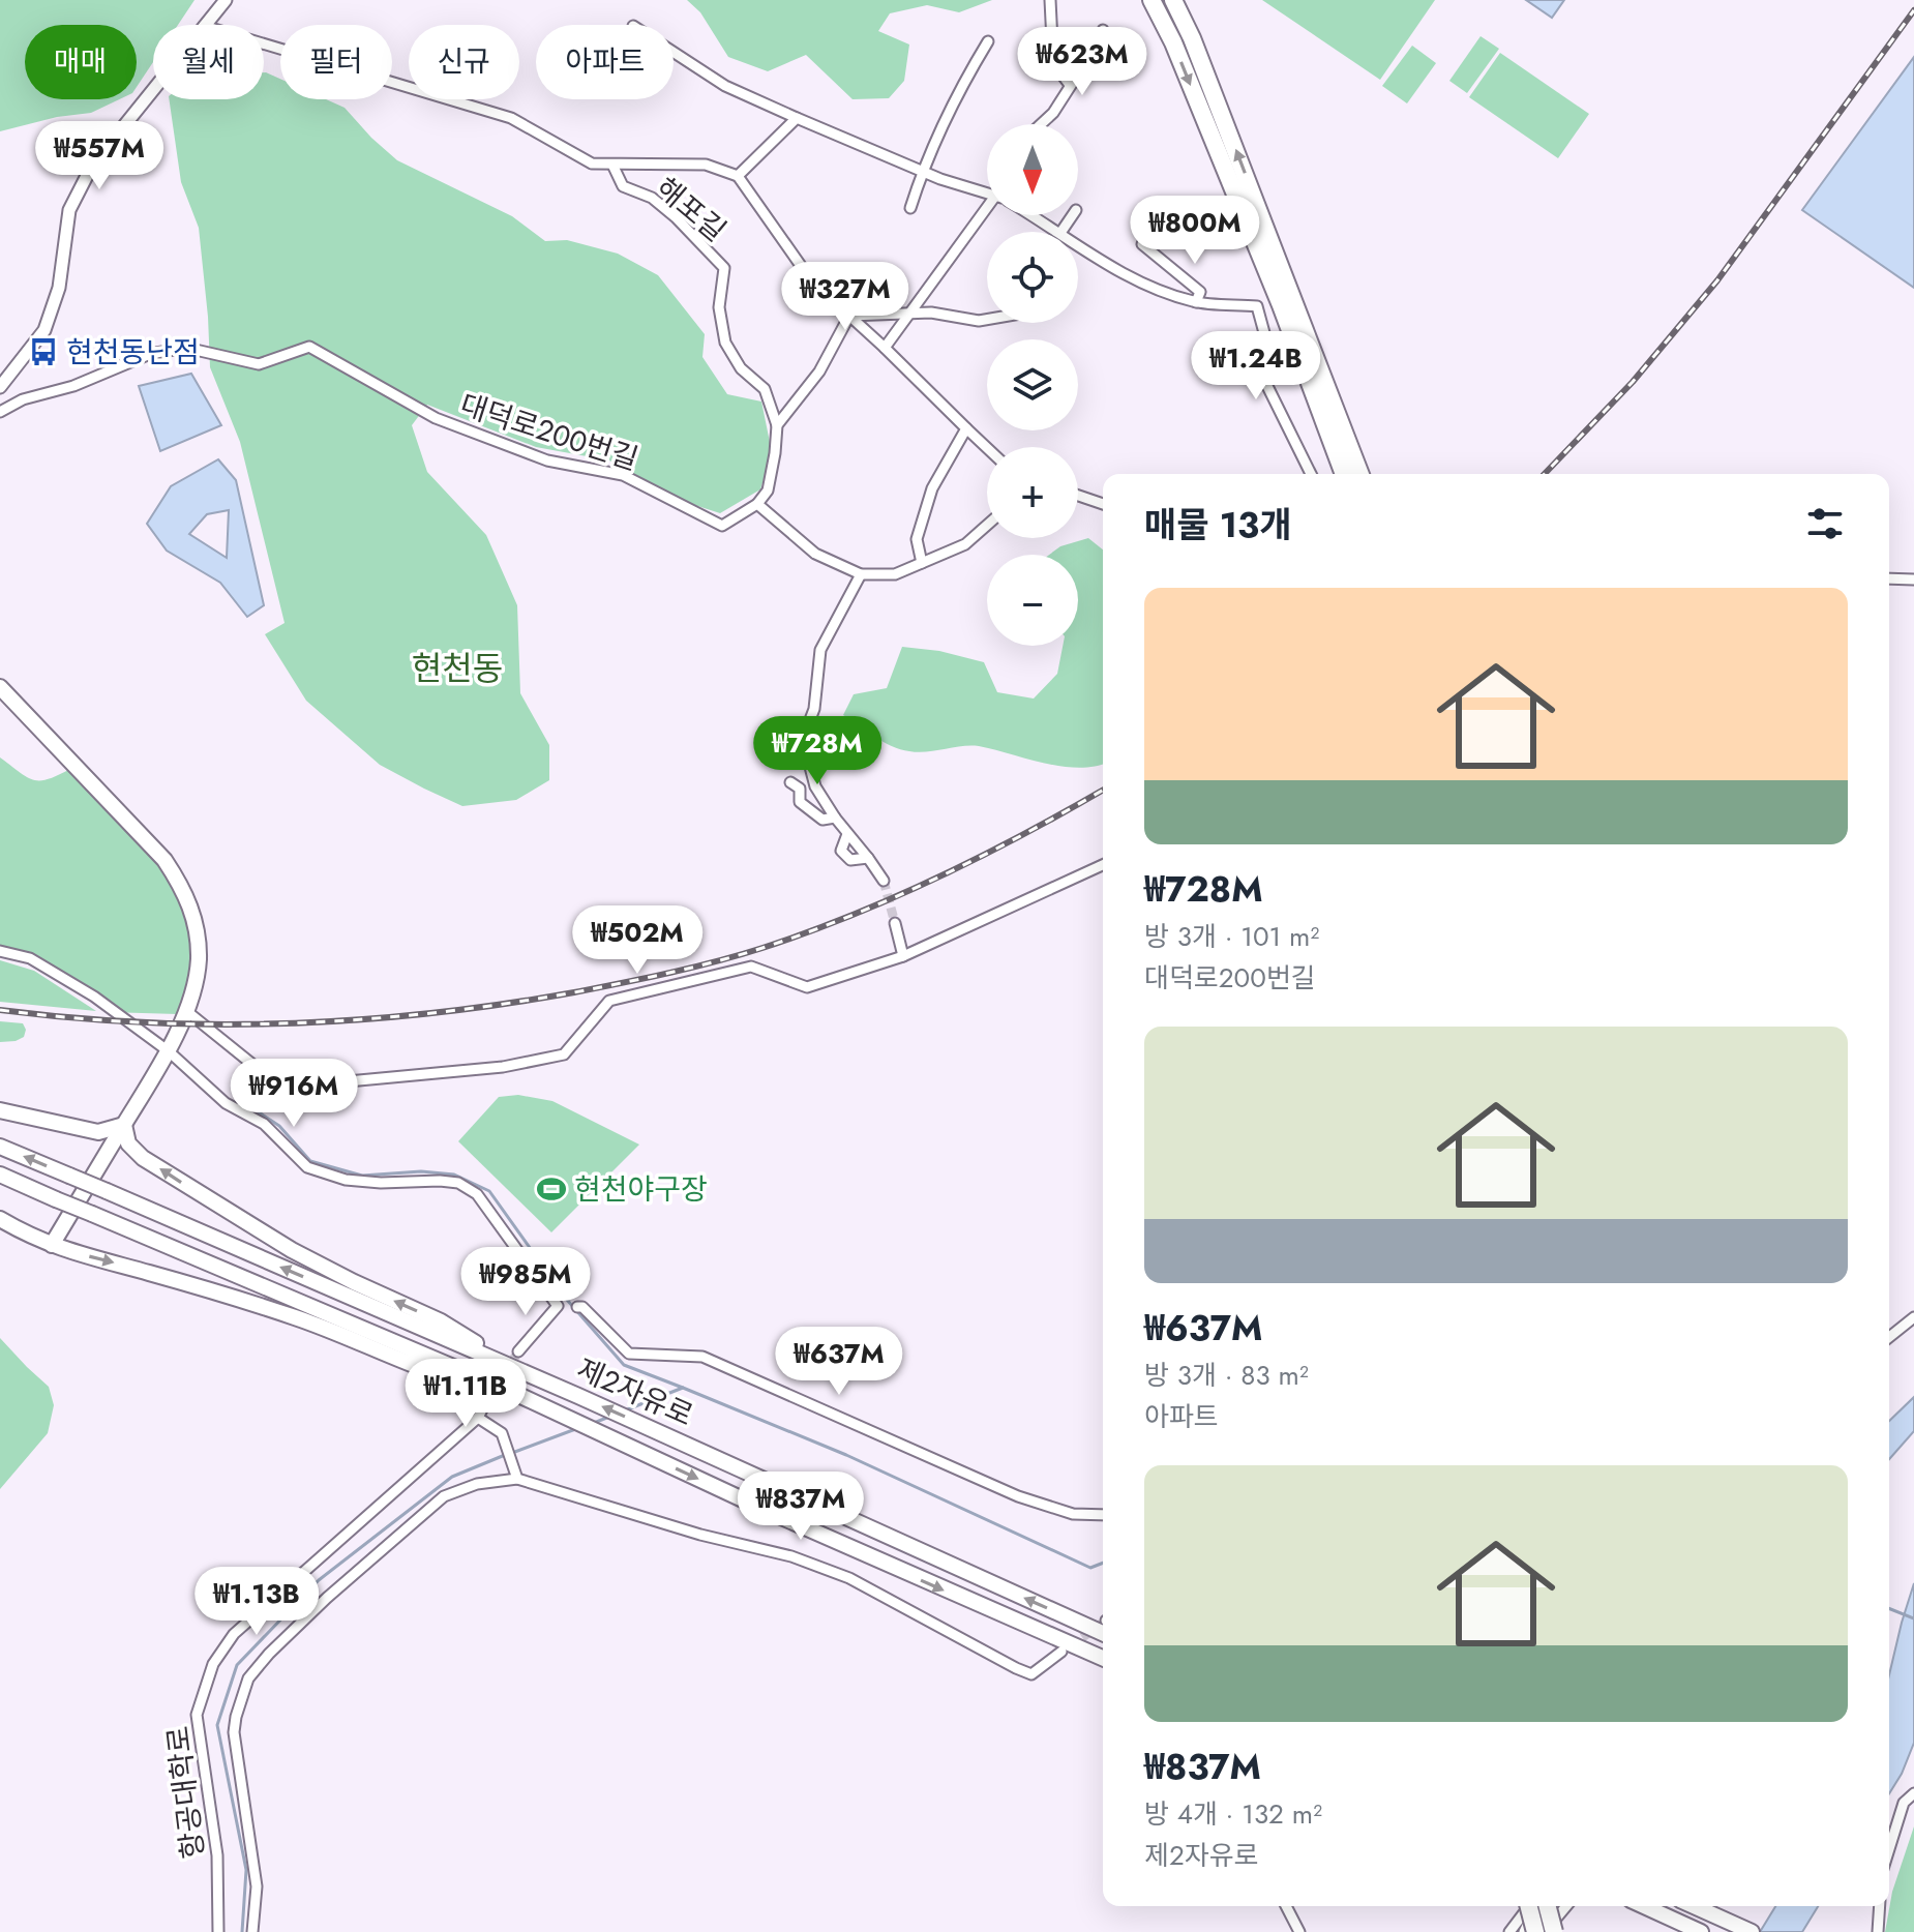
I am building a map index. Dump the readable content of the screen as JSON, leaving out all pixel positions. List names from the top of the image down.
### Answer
{
  "streets": {
    "highway": ["제2자유로"],
    "street": ["해포길", "대덕로200번길", "항공대학로"]
  },
  "districts": ["현천동"],
  "places": {
    "bus stop": ["현천동난점"],
    "sports": ["현천야구장"]
  },
  "north": "bottom",
  "page": {
    "chip": [
      "매매",
      "월세",
      "필터",
      "신규",
      "아파트"
    ],
    "price": [
      "₩623M",
      "₩557M",
      "₩800M",
      "₩327M",
      "₩1.24B",
      "₩728M",
      "₩502M",
      "₩916M",
      "₩985M",
      "₩637M",
      "₩1.11B",
      "₩837M",
      "₩1.13B"
    ],
    "map_buttons": ["+", "−"],
    "heading": "매물 13개",
    "list": [
      {
        "name": "₩728M",
        "note": "방 3개 · 101 m² · 대덕로200번길"
      },
      {
        "name": "₩637M",
        "note": "방 3개 · 83 m² · 아파트"
      },
      {
        "name": "₩837M",
        "note": "방 4개 · 132 m² · 제2자유로"
      }
    ]
  }
}
